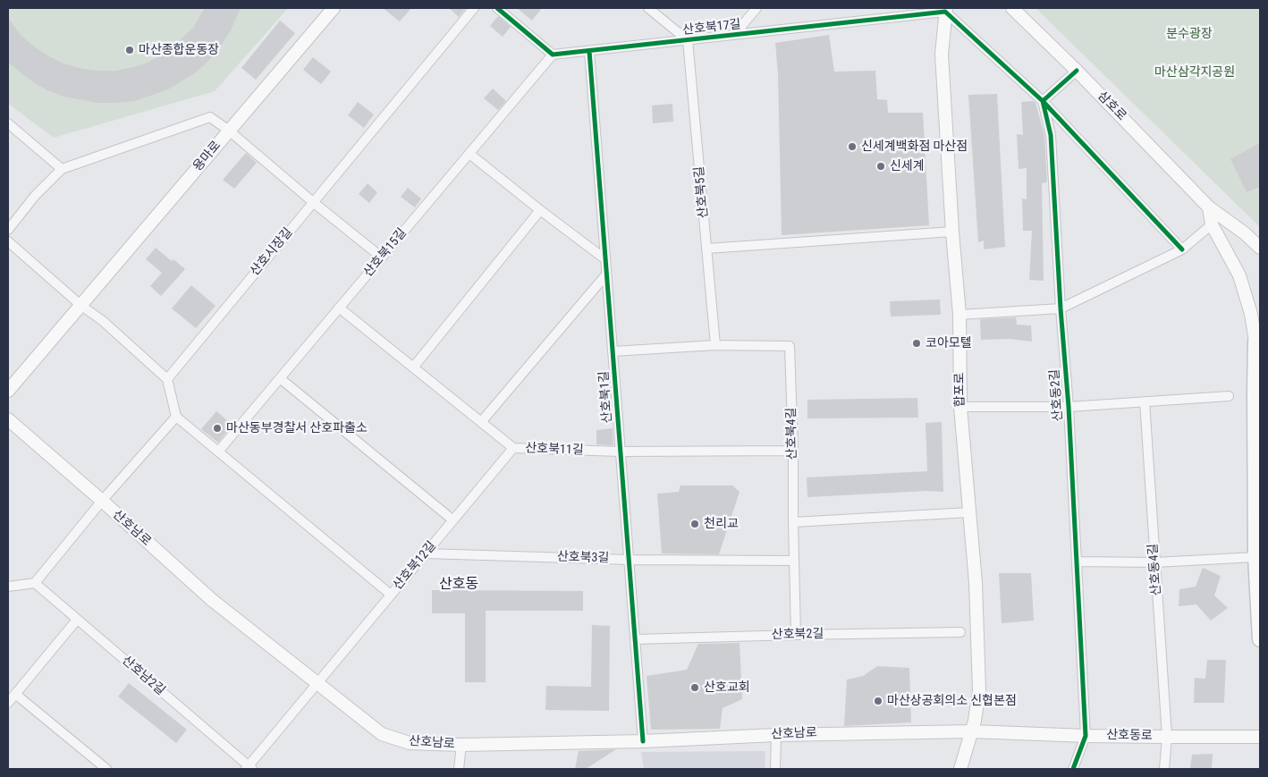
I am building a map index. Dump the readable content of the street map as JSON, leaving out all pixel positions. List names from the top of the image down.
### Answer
{
  "streets": {
    "main road": [
      "삼호로",
      "용마로",
      "합포로",
      "산호남로",
      "산호동로"
    ],
    "street": [
      "산호북17길",
      "산호북5길",
      "산호시장길",
      "산호북15길",
      "산호동2길",
      "산호북1길",
      "산호북4길",
      "산호북11길",
      "산호북3길",
      "산호북12길",
      "산호동4길",
      "산호북2길",
      "산호남2길"
    ]
  },
  "crossings": [
    ["산호북17길", "산호북5길"],
    ["산호북17길", "산호북15길"],
    ["산호북17길", "합포로"],
    ["산호북17길", "산호북1길"],
    ["산호북5길", "산호북4길"],
    ["산호북15길", "산호북11길"],
    ["합포로", "산호남로"],
    ["합포로", "산호동로"],
    ["산호동2길", "산호동로"],
    ["산호북1길", "산호북4길"],
    ["산호북1길", "산호북11길"],
    ["산호북1길", "산호남로"],
    ["산호북1길", "산호북3길"],
    ["산호북1길", "산호북2길"],
    ["산호북4길", "산호북11길"],
    ["산호북4길", "산호북3길"],
    ["산호북4길", "산호북2길"],
    ["산호북11길", "산호북12길"],
    ["산호남로", "산호북12길"],
    ["산호남로", "산호동로"],
    ["산호북3길", "산호북12길"],
    ["산호북12길", "산호남2길"],
    ["산호동4길", "산호동로"]
  ],
  "districts": ["산호동"],
  "parks": ["분수광장", "마산삼각지공원"],
  "places": [
    "마산종합운동장",
    "신세계백화점 마산점",
    "신세계",
    "코아모텔",
    "마산동부경찰서 산호파출소",
    "천리교",
    "산호교회",
    "마산상공회의소 신협본점"
  ]
}
